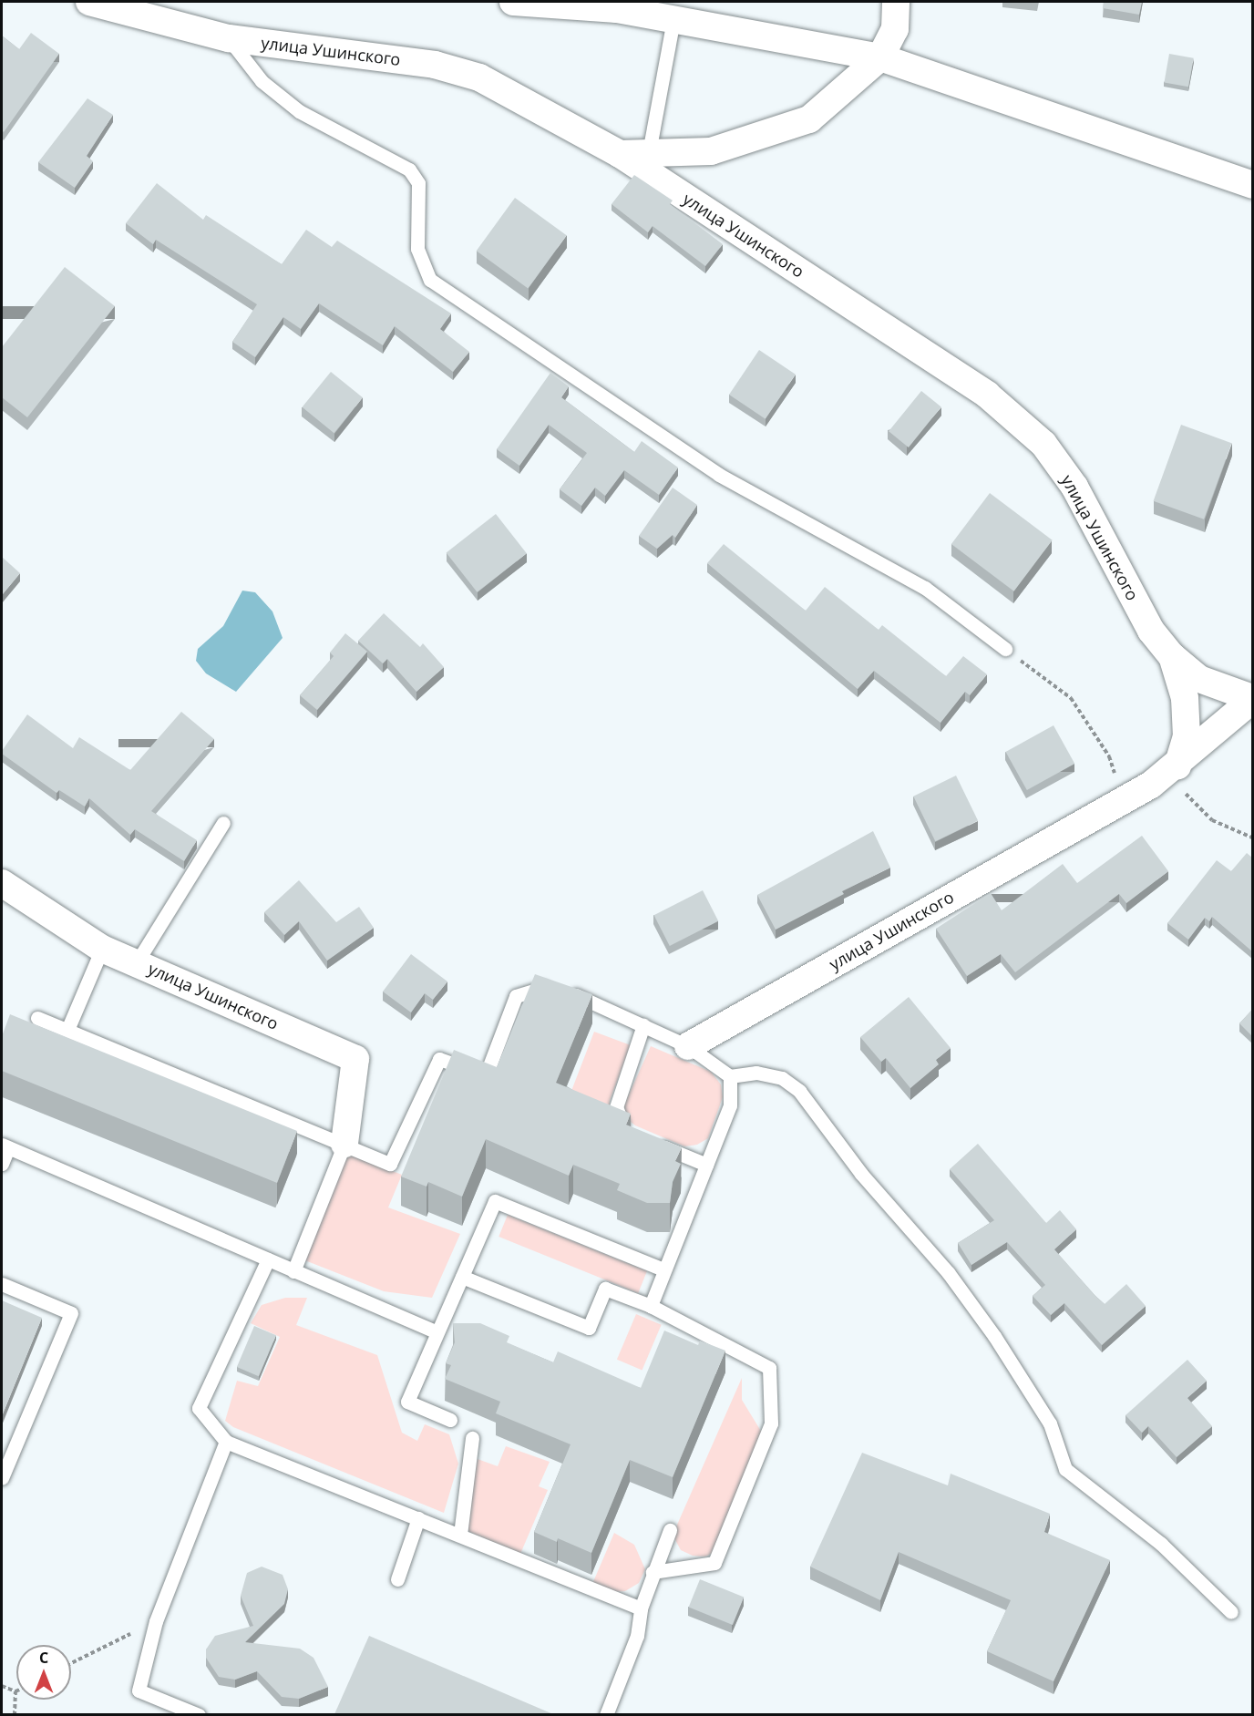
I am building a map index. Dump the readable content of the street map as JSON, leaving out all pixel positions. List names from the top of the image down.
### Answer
{
  "streets": {
    "street": ["улица Ушинского"]
  },
  "north": "top"
}
